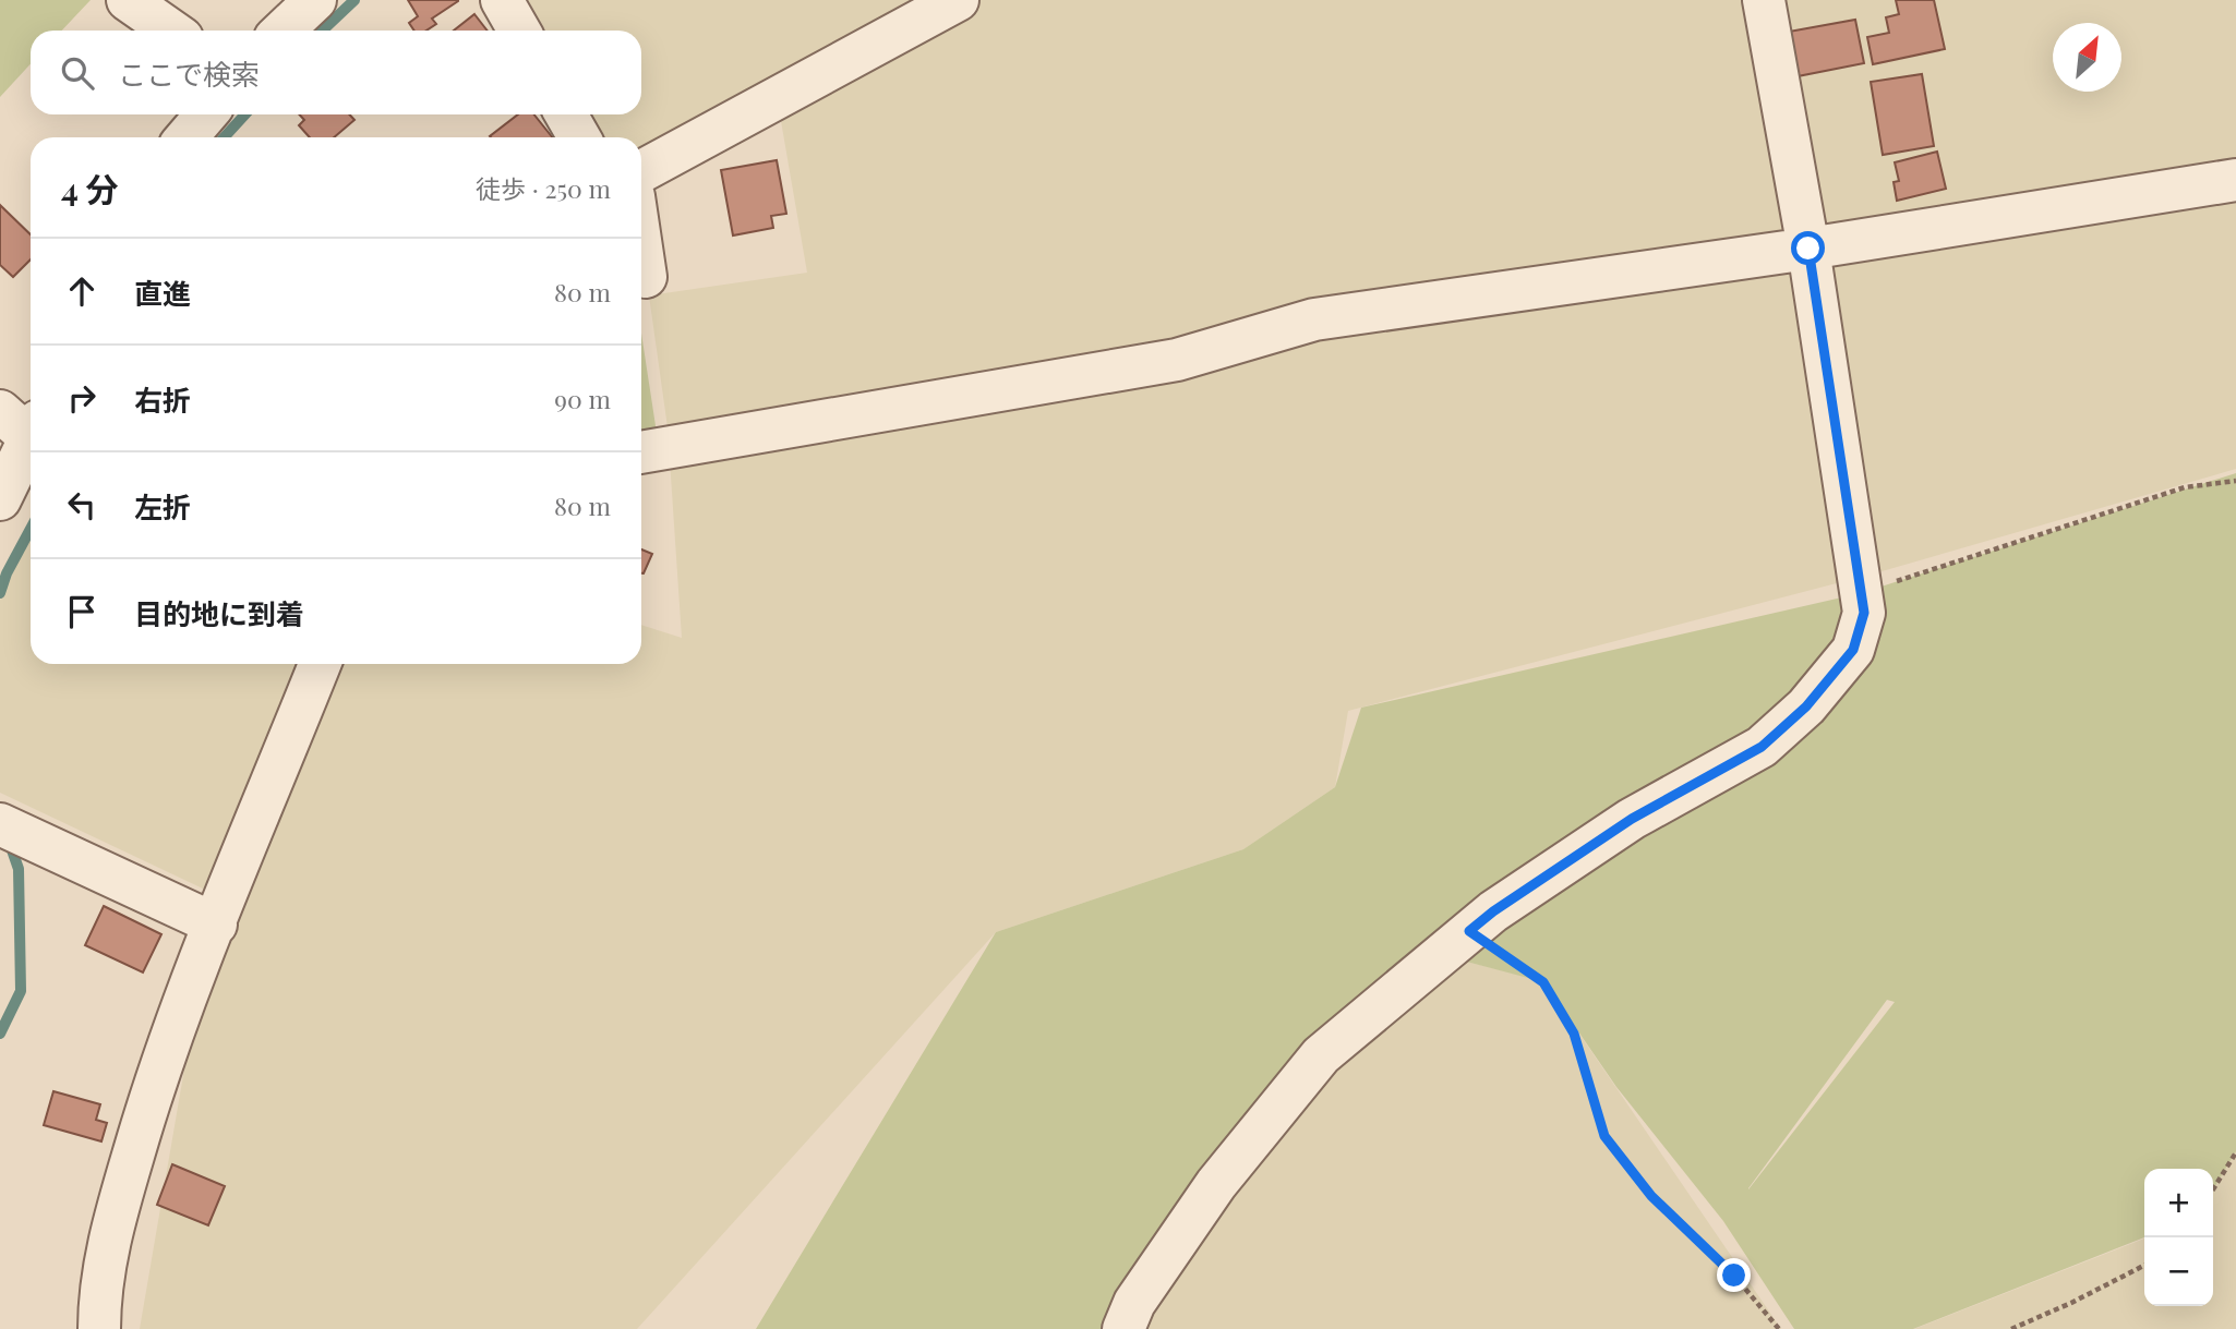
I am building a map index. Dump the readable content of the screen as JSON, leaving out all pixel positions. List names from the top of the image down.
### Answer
{
  "north": "top right",
  "page": {
    "search": "ここで検索",
    "heading": ["4 分", "徒歩 · 250 m"],
    "list": [
      ["直進", "80 m"],
      ["右折", "90 m"],
      ["左折", "80 m"],
      "目的地に到着"
    ],
    "map_buttons": ["+", "−"]
  }
}
